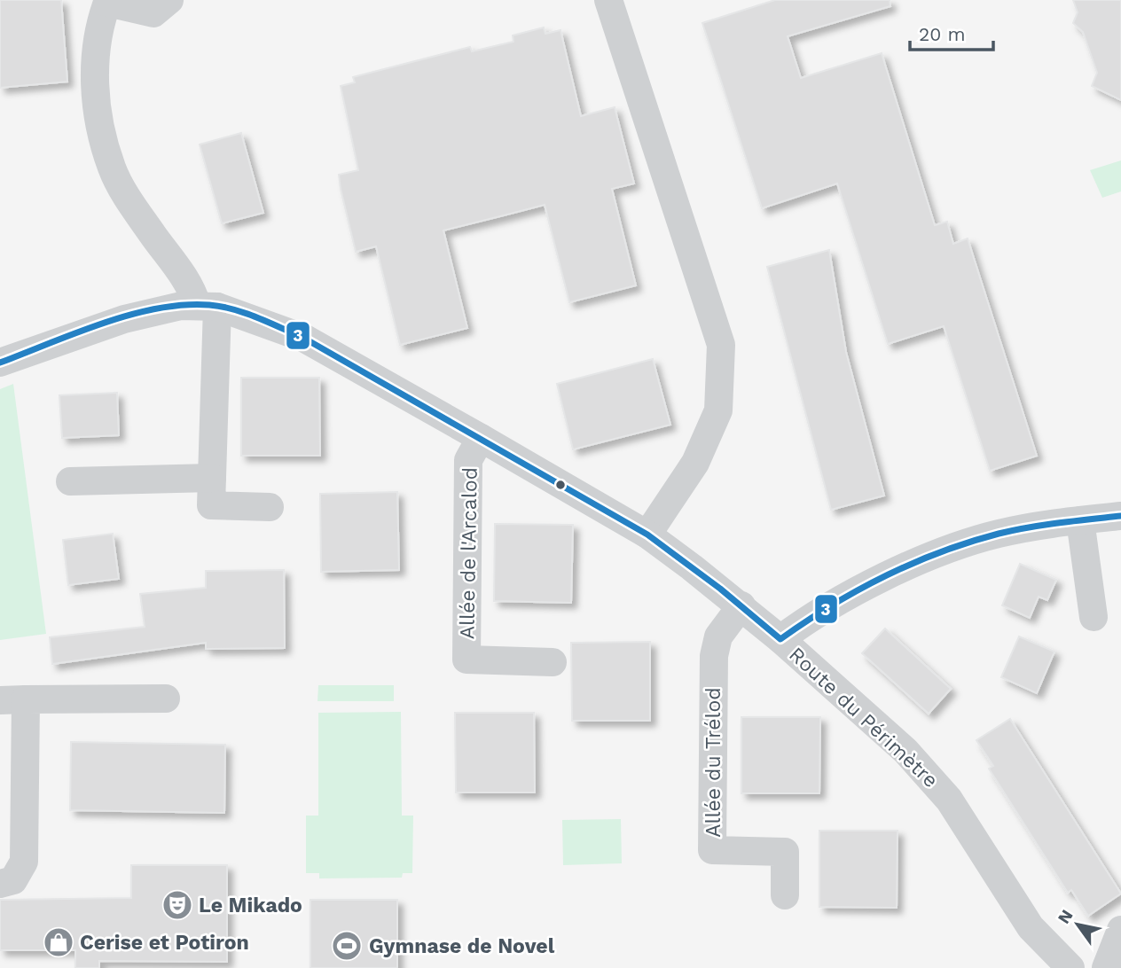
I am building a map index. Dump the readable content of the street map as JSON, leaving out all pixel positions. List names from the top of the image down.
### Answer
{
  "streets": {
    "street": ["Allée de l'Arcalod", "Route du Périmètre", "Allée du Trélod"]
  },
  "crossings": [
    ["Allée de l'Arcalod", "Route du Périmètre"],
    ["Route du Périmètre", "Allée du Trélod"]
  ],
  "places": {
    "theatre": ["Le Mikado"],
    "shop": ["Cerise et Potiron"],
    "sports": ["Gymnase de Novel"]
  },
  "lines": ["transit line 3"],
  "scale_bar": "20 m",
  "north": "top left"
}
